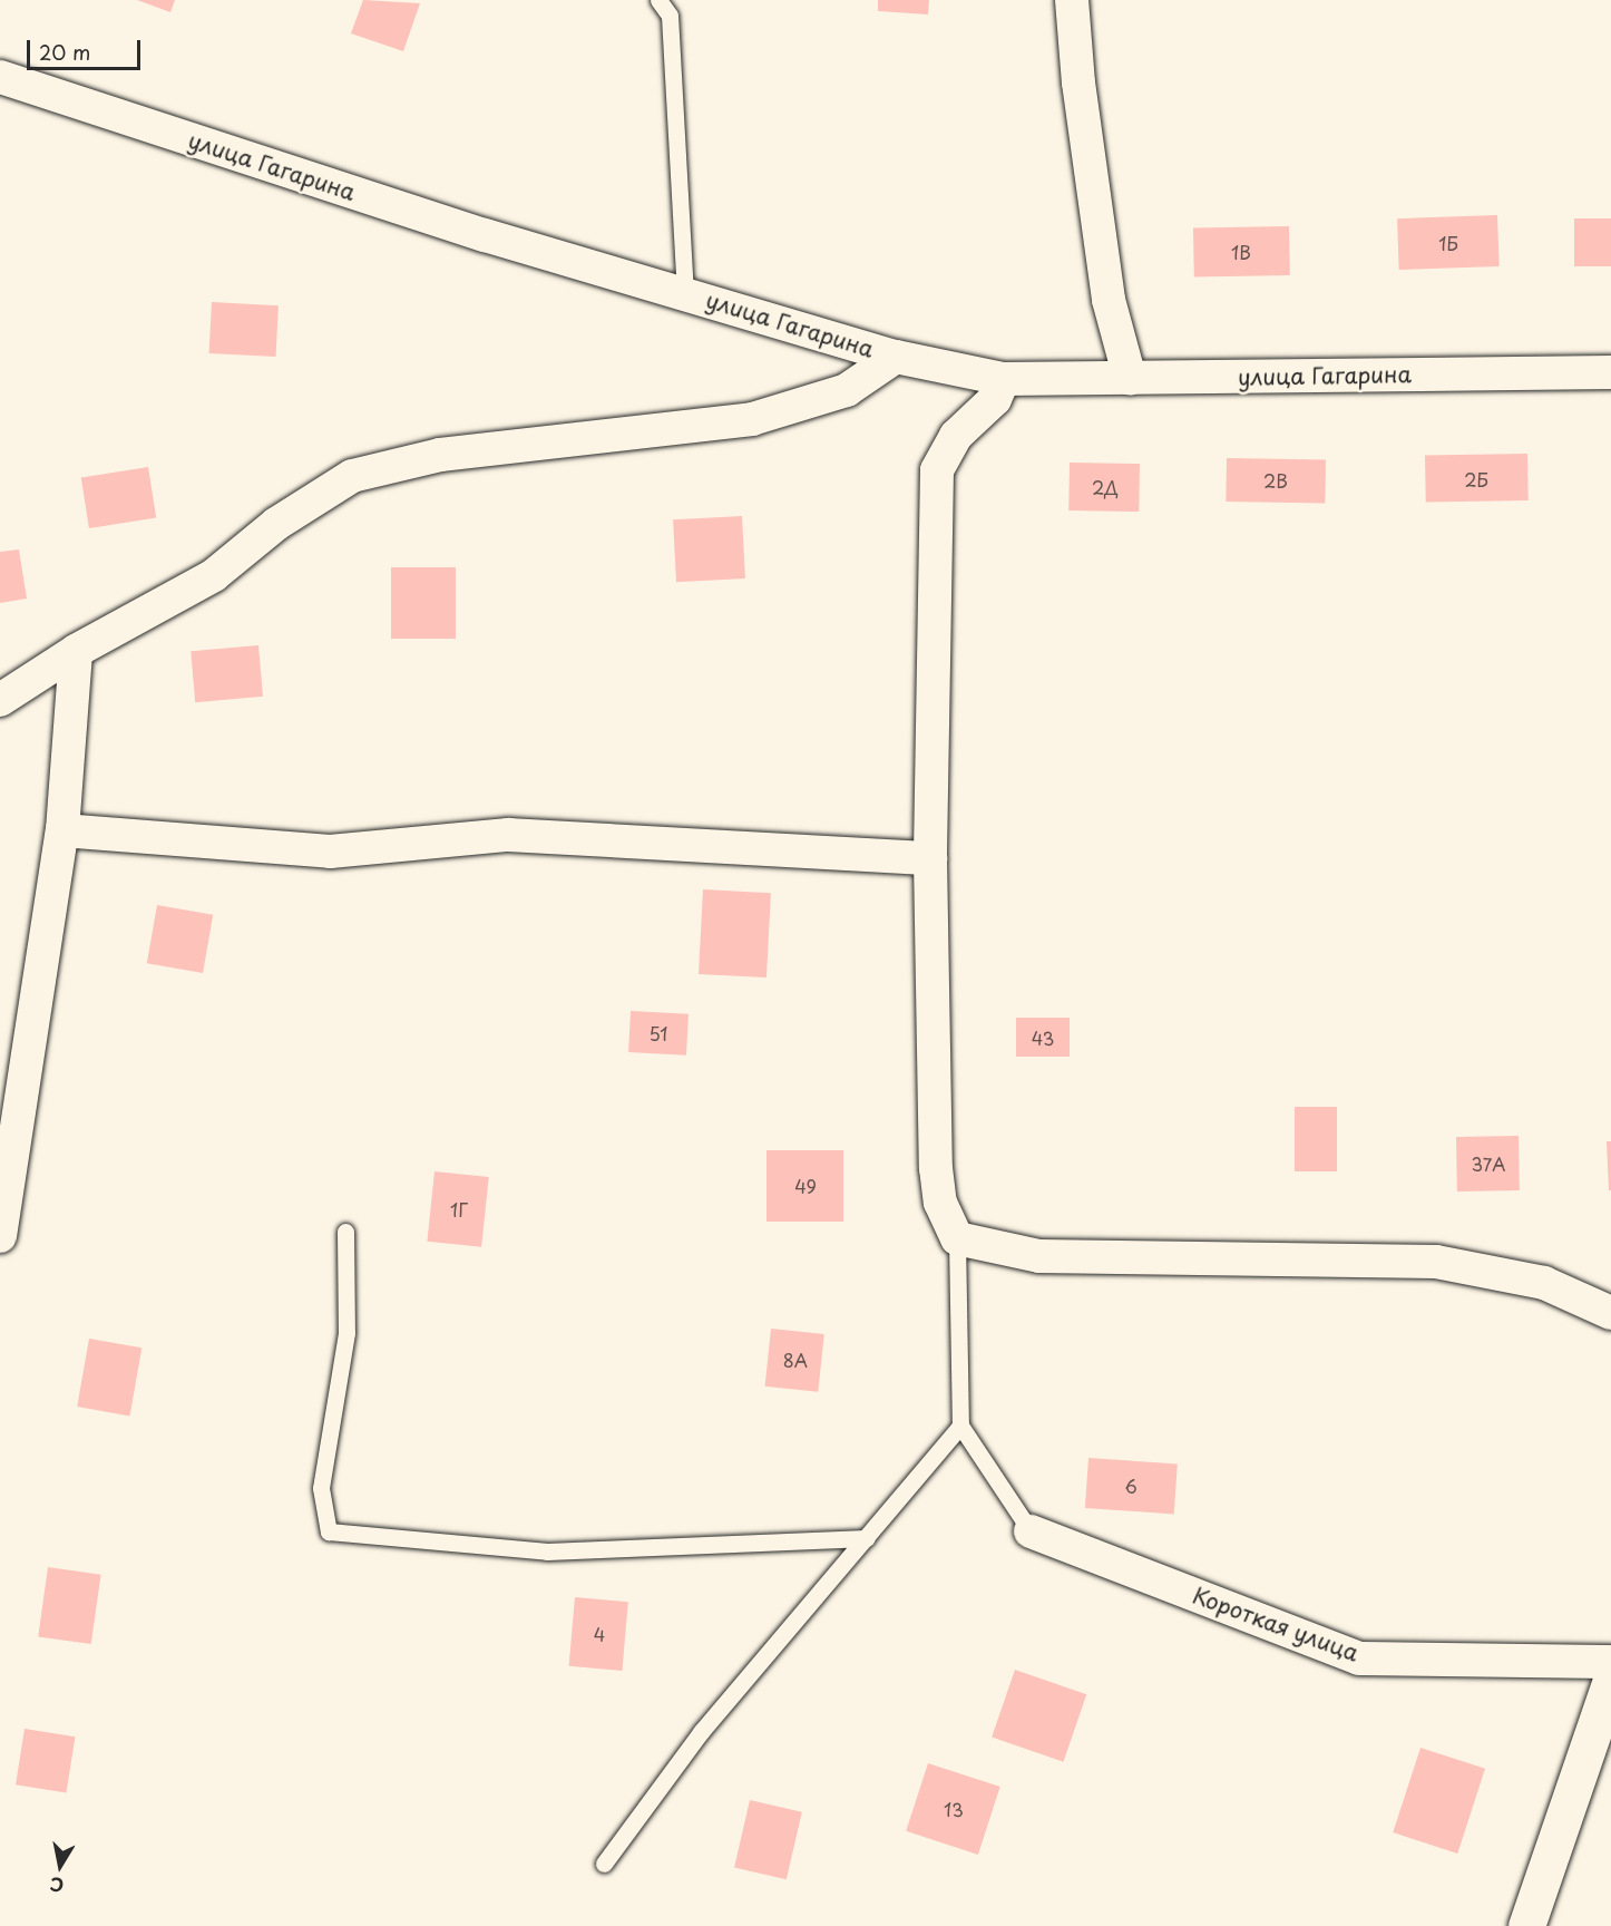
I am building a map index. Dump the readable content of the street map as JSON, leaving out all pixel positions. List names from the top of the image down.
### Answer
{
  "streets": {
    "street": ["улица Гагарина", "Короткая улица"]
  },
  "house_numbers": [
    "1Б",
    "1В",
    "2Б",
    "2В",
    "2Д",
    "51",
    "43",
    "37А",
    "49",
    "1Г",
    "8А",
    "6",
    "4",
    "13"
  ],
  "scale_bar": "20 m",
  "north": "bottom"
}
